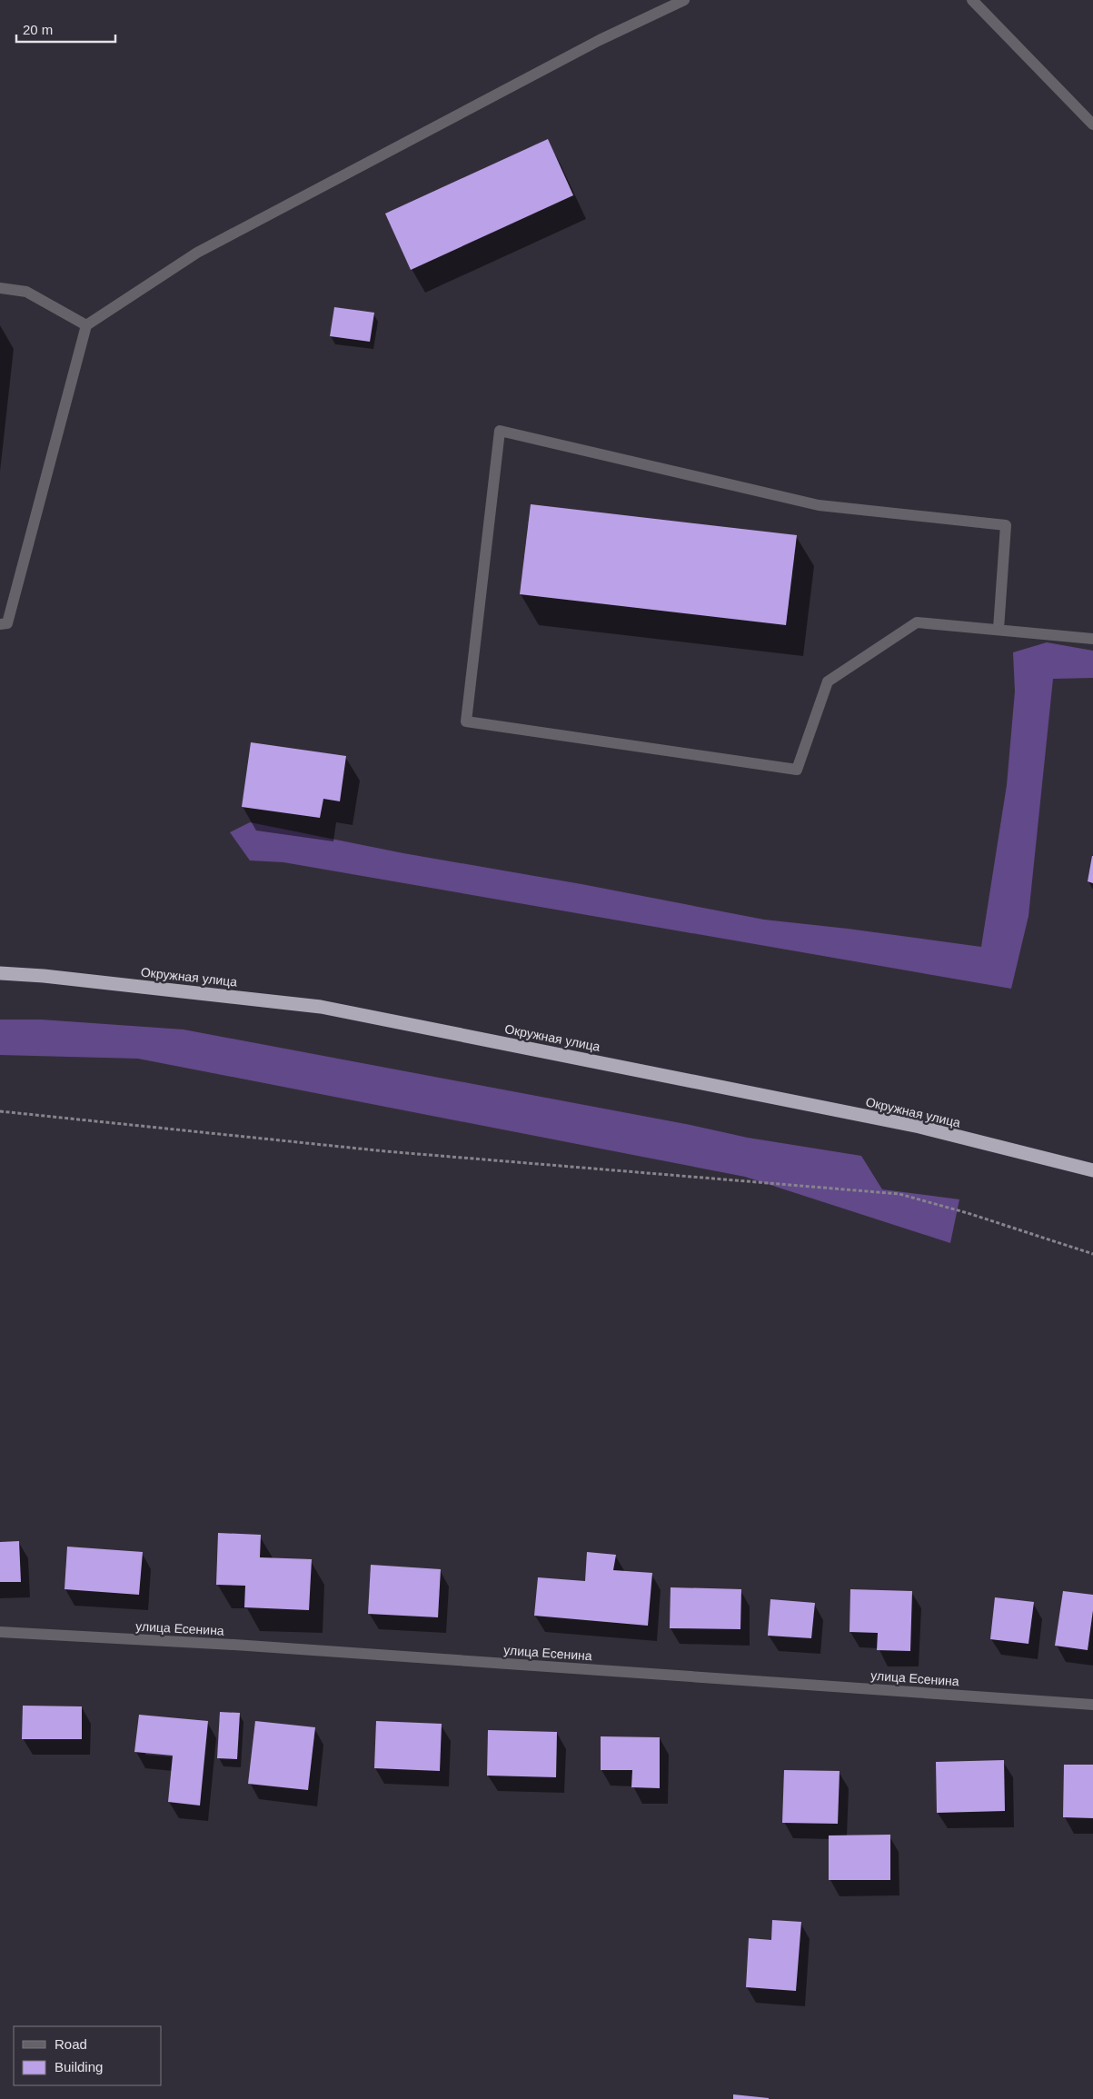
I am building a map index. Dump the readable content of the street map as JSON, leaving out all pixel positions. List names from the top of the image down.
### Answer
{
  "streets": {
    "highway": ["Окружная улица"],
    "street": ["улица Есенина"]
  },
  "legend": ["Road", "Building"],
  "scale_bar": "20 m"
}
